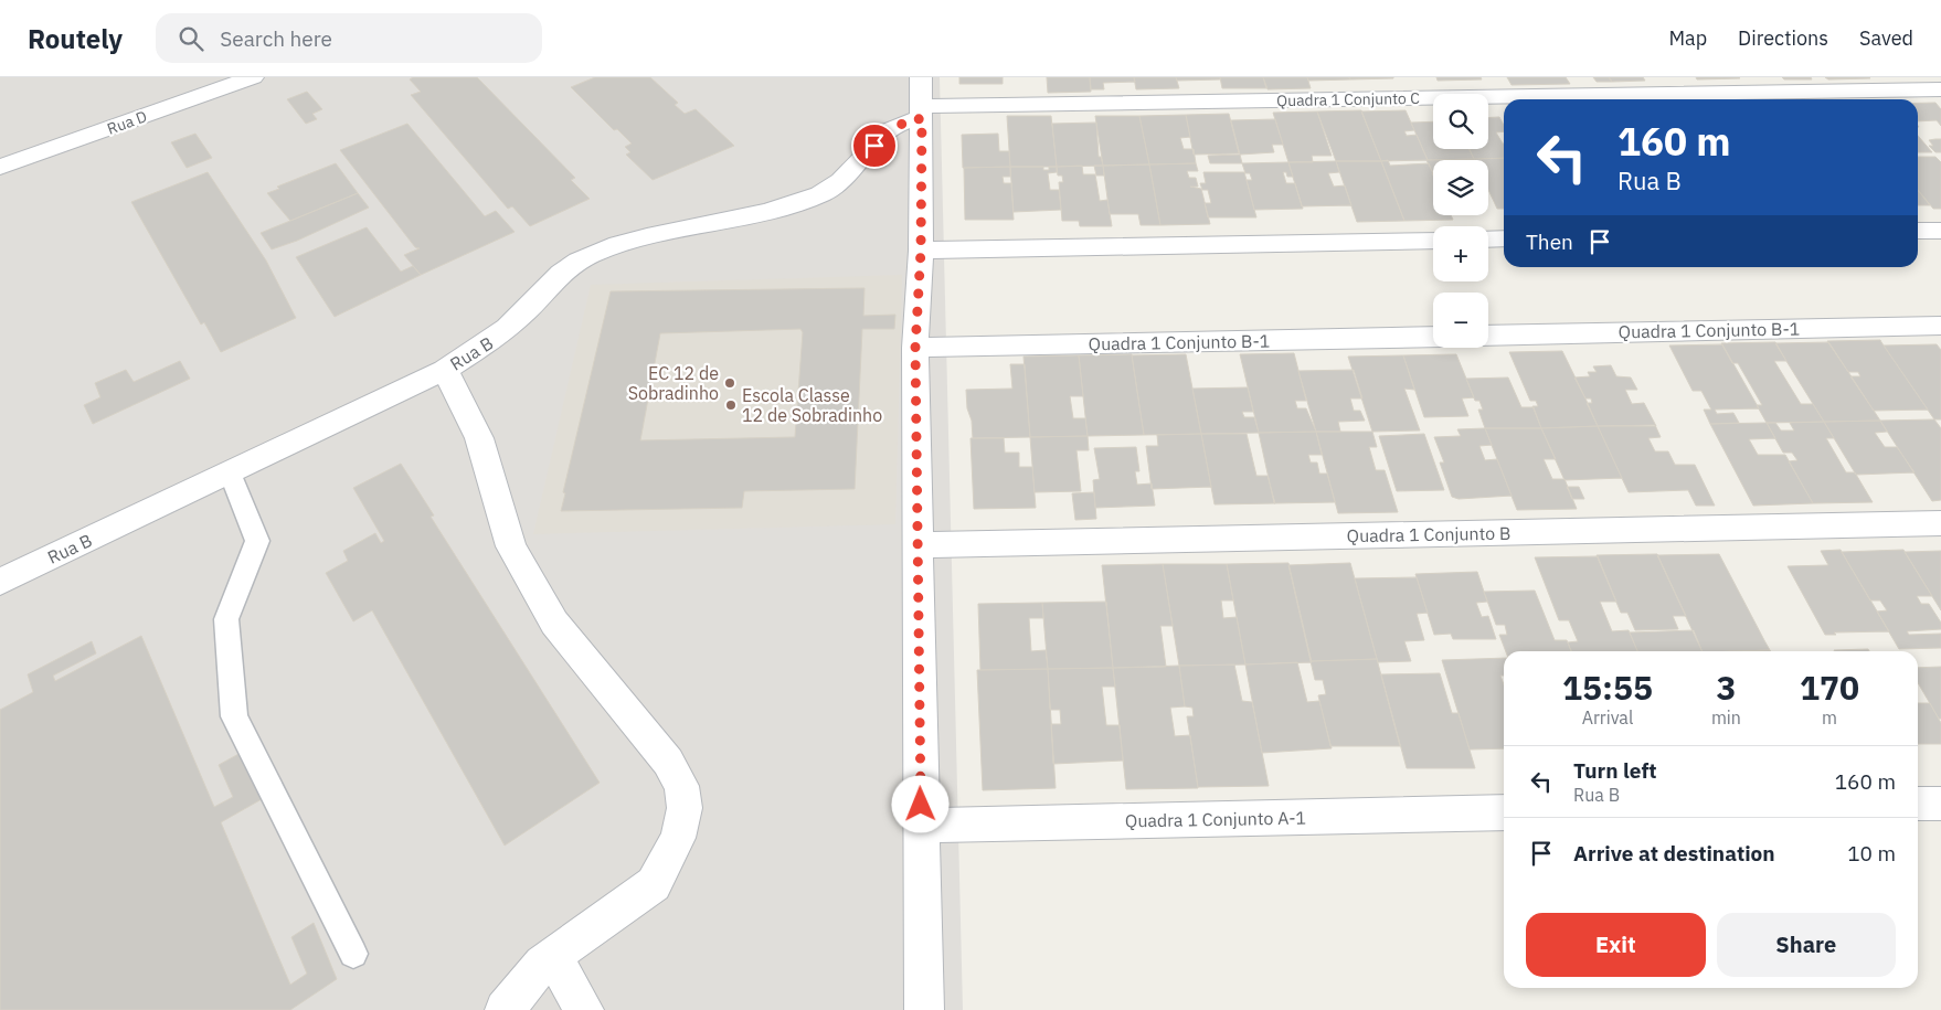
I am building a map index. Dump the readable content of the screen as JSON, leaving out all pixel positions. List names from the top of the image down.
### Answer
{
  "streets": {
    "street": [
      "Quadra 1 Conjunto C",
      "Rua D",
      "Quadra 1 Conjunto B-1",
      "Rua B",
      "Quadra 1 Conjunto B",
      "Quadra 1 Conjunto A-1"
    ]
  },
  "crossings": [
    ["Quadra 1 Conjunto C", "Rua B"]
  ],
  "places": ["EC 12 de Sobradinho", "Escola Classe 12 de Sobradinho"],
  "page": {
    "header": "Routely",
    "search": "Search here",
    "nav": ["Map", "Directions", "Saved"],
    "map_buttons": ["+", "−"],
    "turn": ["160 m", "Rua B"],
    "then": "Then",
    "eta": [
      "15:55",
      "Arrival",
      "3",
      "min",
      "170",
      "m"
    ],
    "list": [
      {
        "name": "Turn left",
        "note": "Rua B",
        "value": "160 m"
      },
      {
        "name": "Arrive at destination",
        "value": "10 m"
      }
    ],
    "buttons": ["Exit", "Share"]
  }
}
